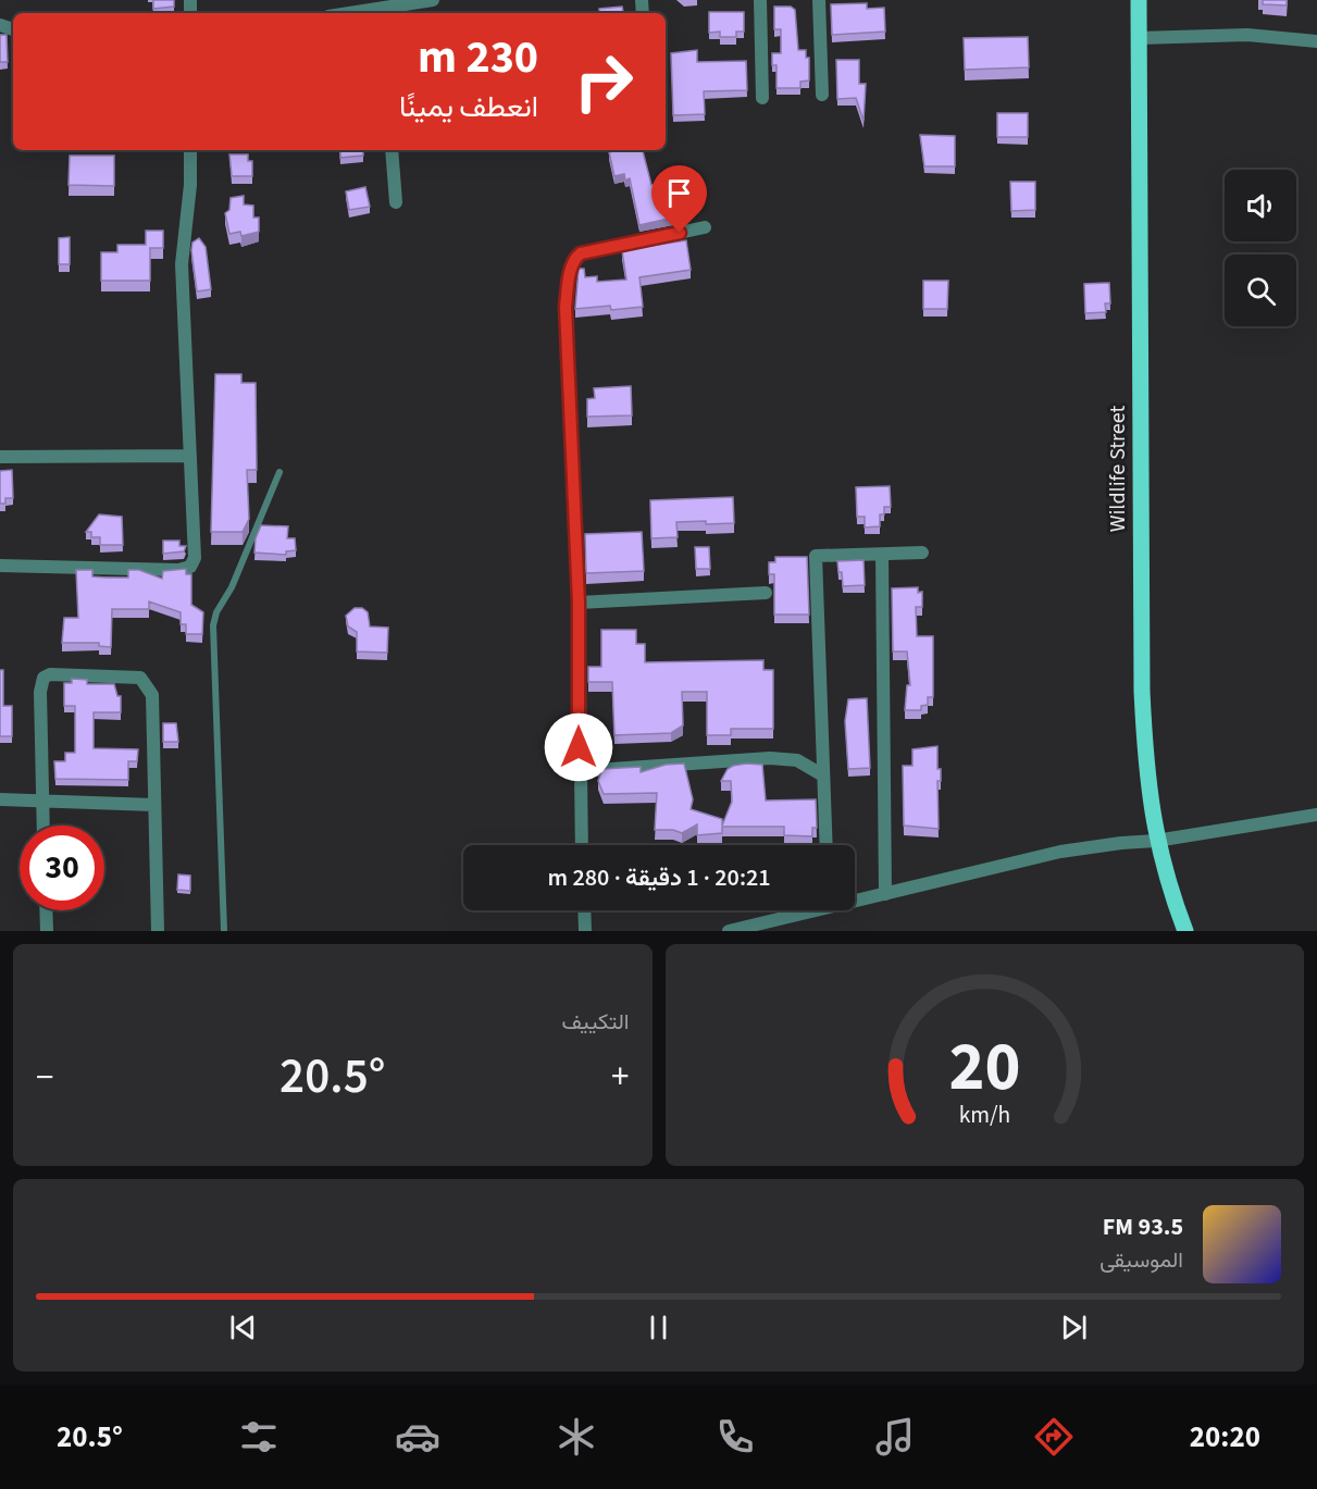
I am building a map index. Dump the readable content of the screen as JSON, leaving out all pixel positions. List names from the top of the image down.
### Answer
{
  "streets": {
    "main road": ["Wildlife Street"]
  },
  "page": {
    "turn": ["230 m", "انعطف يمينًا"],
    "limit": "30",
    "trip": "20:21 · 1 دقيقة · 280 m",
    "tile": "التكييف",
    "heat": ["−", "20.5°", "+"],
    "song": ["93.5 FM", "الموسيقى"],
    "tabs": ["20:20", "20.5°"],
    "gauge": ["20", "km/h"]
  }
}
